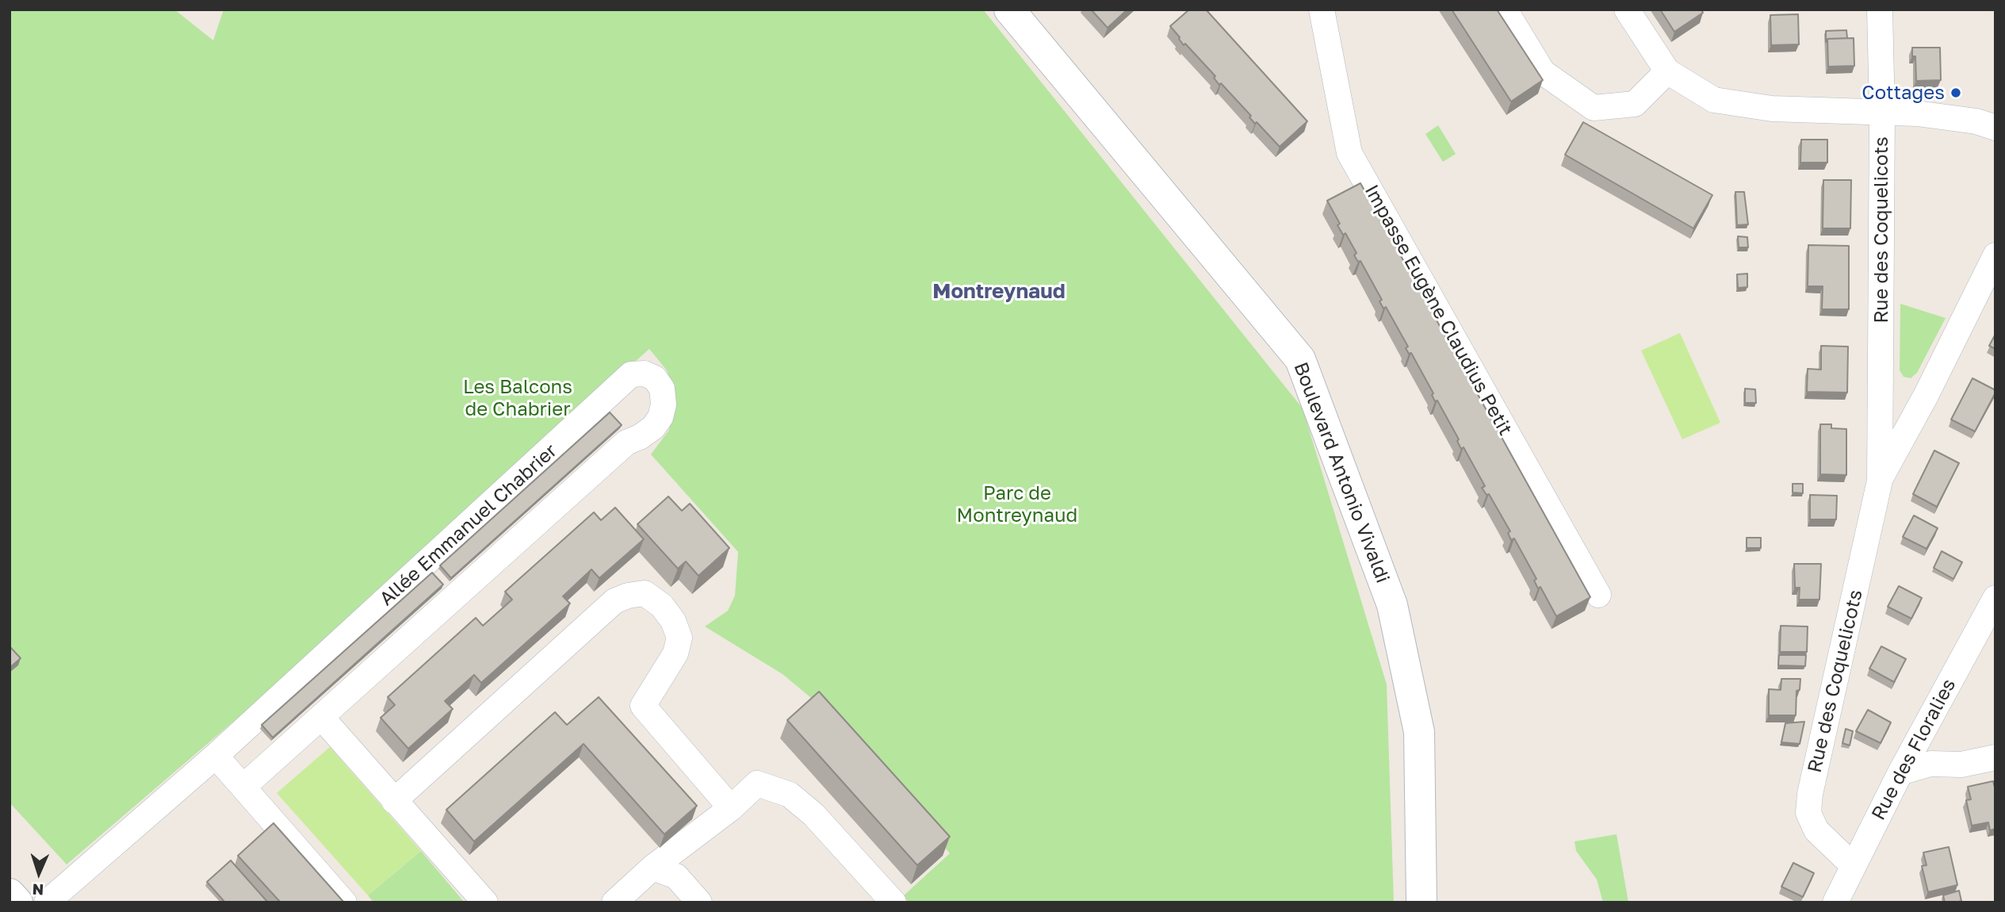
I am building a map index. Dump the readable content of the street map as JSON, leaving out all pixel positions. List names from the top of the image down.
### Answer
{
  "streets": {
    "street": [
      "Rue des Coquelicots",
      "Impasse Eugène Claudius Petit",
      "Boulevard Antonio Vivaldi",
      "Allée Emmanuel Chabrier",
      "Rue des Floralies"
    ]
  },
  "crossings": [
    ["Rue des Coquelicots", "Rue des Floralies"]
  ],
  "districts": ["Montreynaud"],
  "parks": ["Les Balcons de Chabrier", "Parc de Montreynaud"],
  "places": ["Cottages"],
  "north": "bottom"
}
